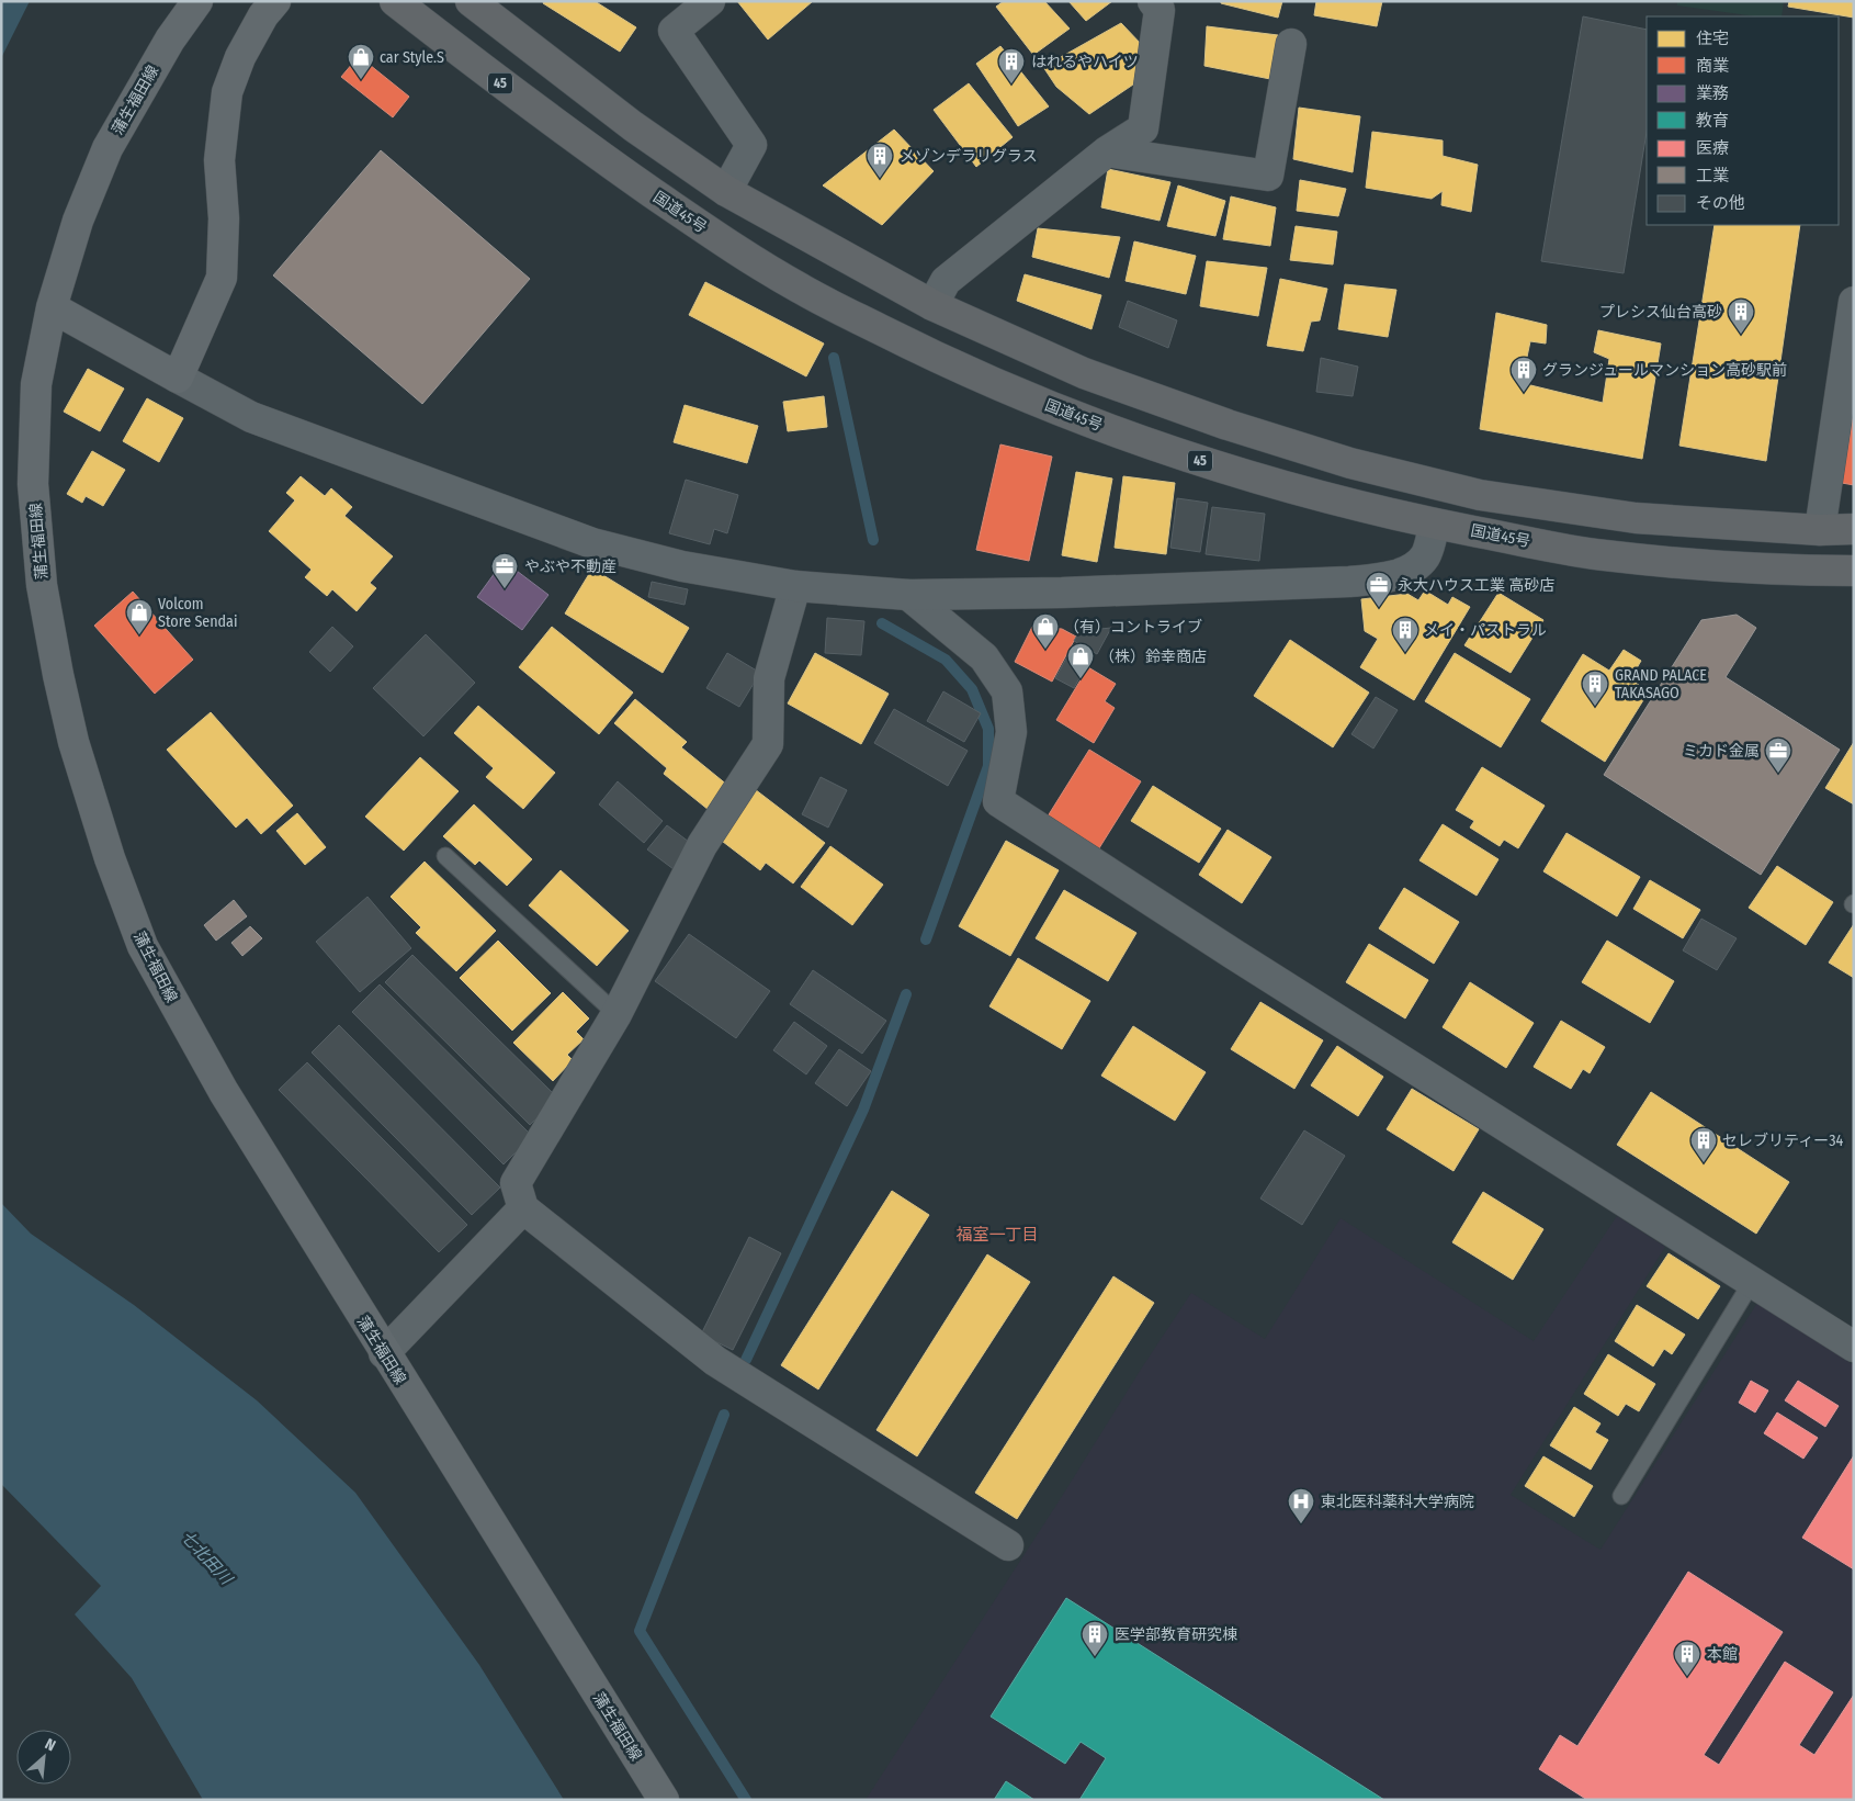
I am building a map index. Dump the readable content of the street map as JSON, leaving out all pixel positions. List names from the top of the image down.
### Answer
{
  "streets": {
    "highway": ["45", "国道45号"],
    "main road": ["蒲生福田線"]
  },
  "districts": ["福室一丁目"],
  "water": ["七北田川"],
  "places": {
    "shop": [
      "car Style.S",
      "Volcom Store Sendai",
      "（有）コントライブ",
      "（株）鈴幸商店"
    ],
    "building": [
      "はれるやハイツ",
      "メゾンデラリグラス",
      "プレシス仙台高砂",
      "グランジュールマンション高砂駅前",
      "メイ・パストラル",
      "GRAND PALACE TAKASAGO",
      "セレブリティー34",
      "医学部教育研究棟",
      "本館"
    ],
    "office": ["やぶや不動産", "永大ハウス工業 高砂店", "ミカド金属"],
    "hospital": ["東北医科薬科大学病院"]
  },
  "legend": [
    "住宅",
    "商業",
    "業務",
    "教育",
    "医療",
    "工業",
    "その他"
  ],
  "north": "top right"
}
